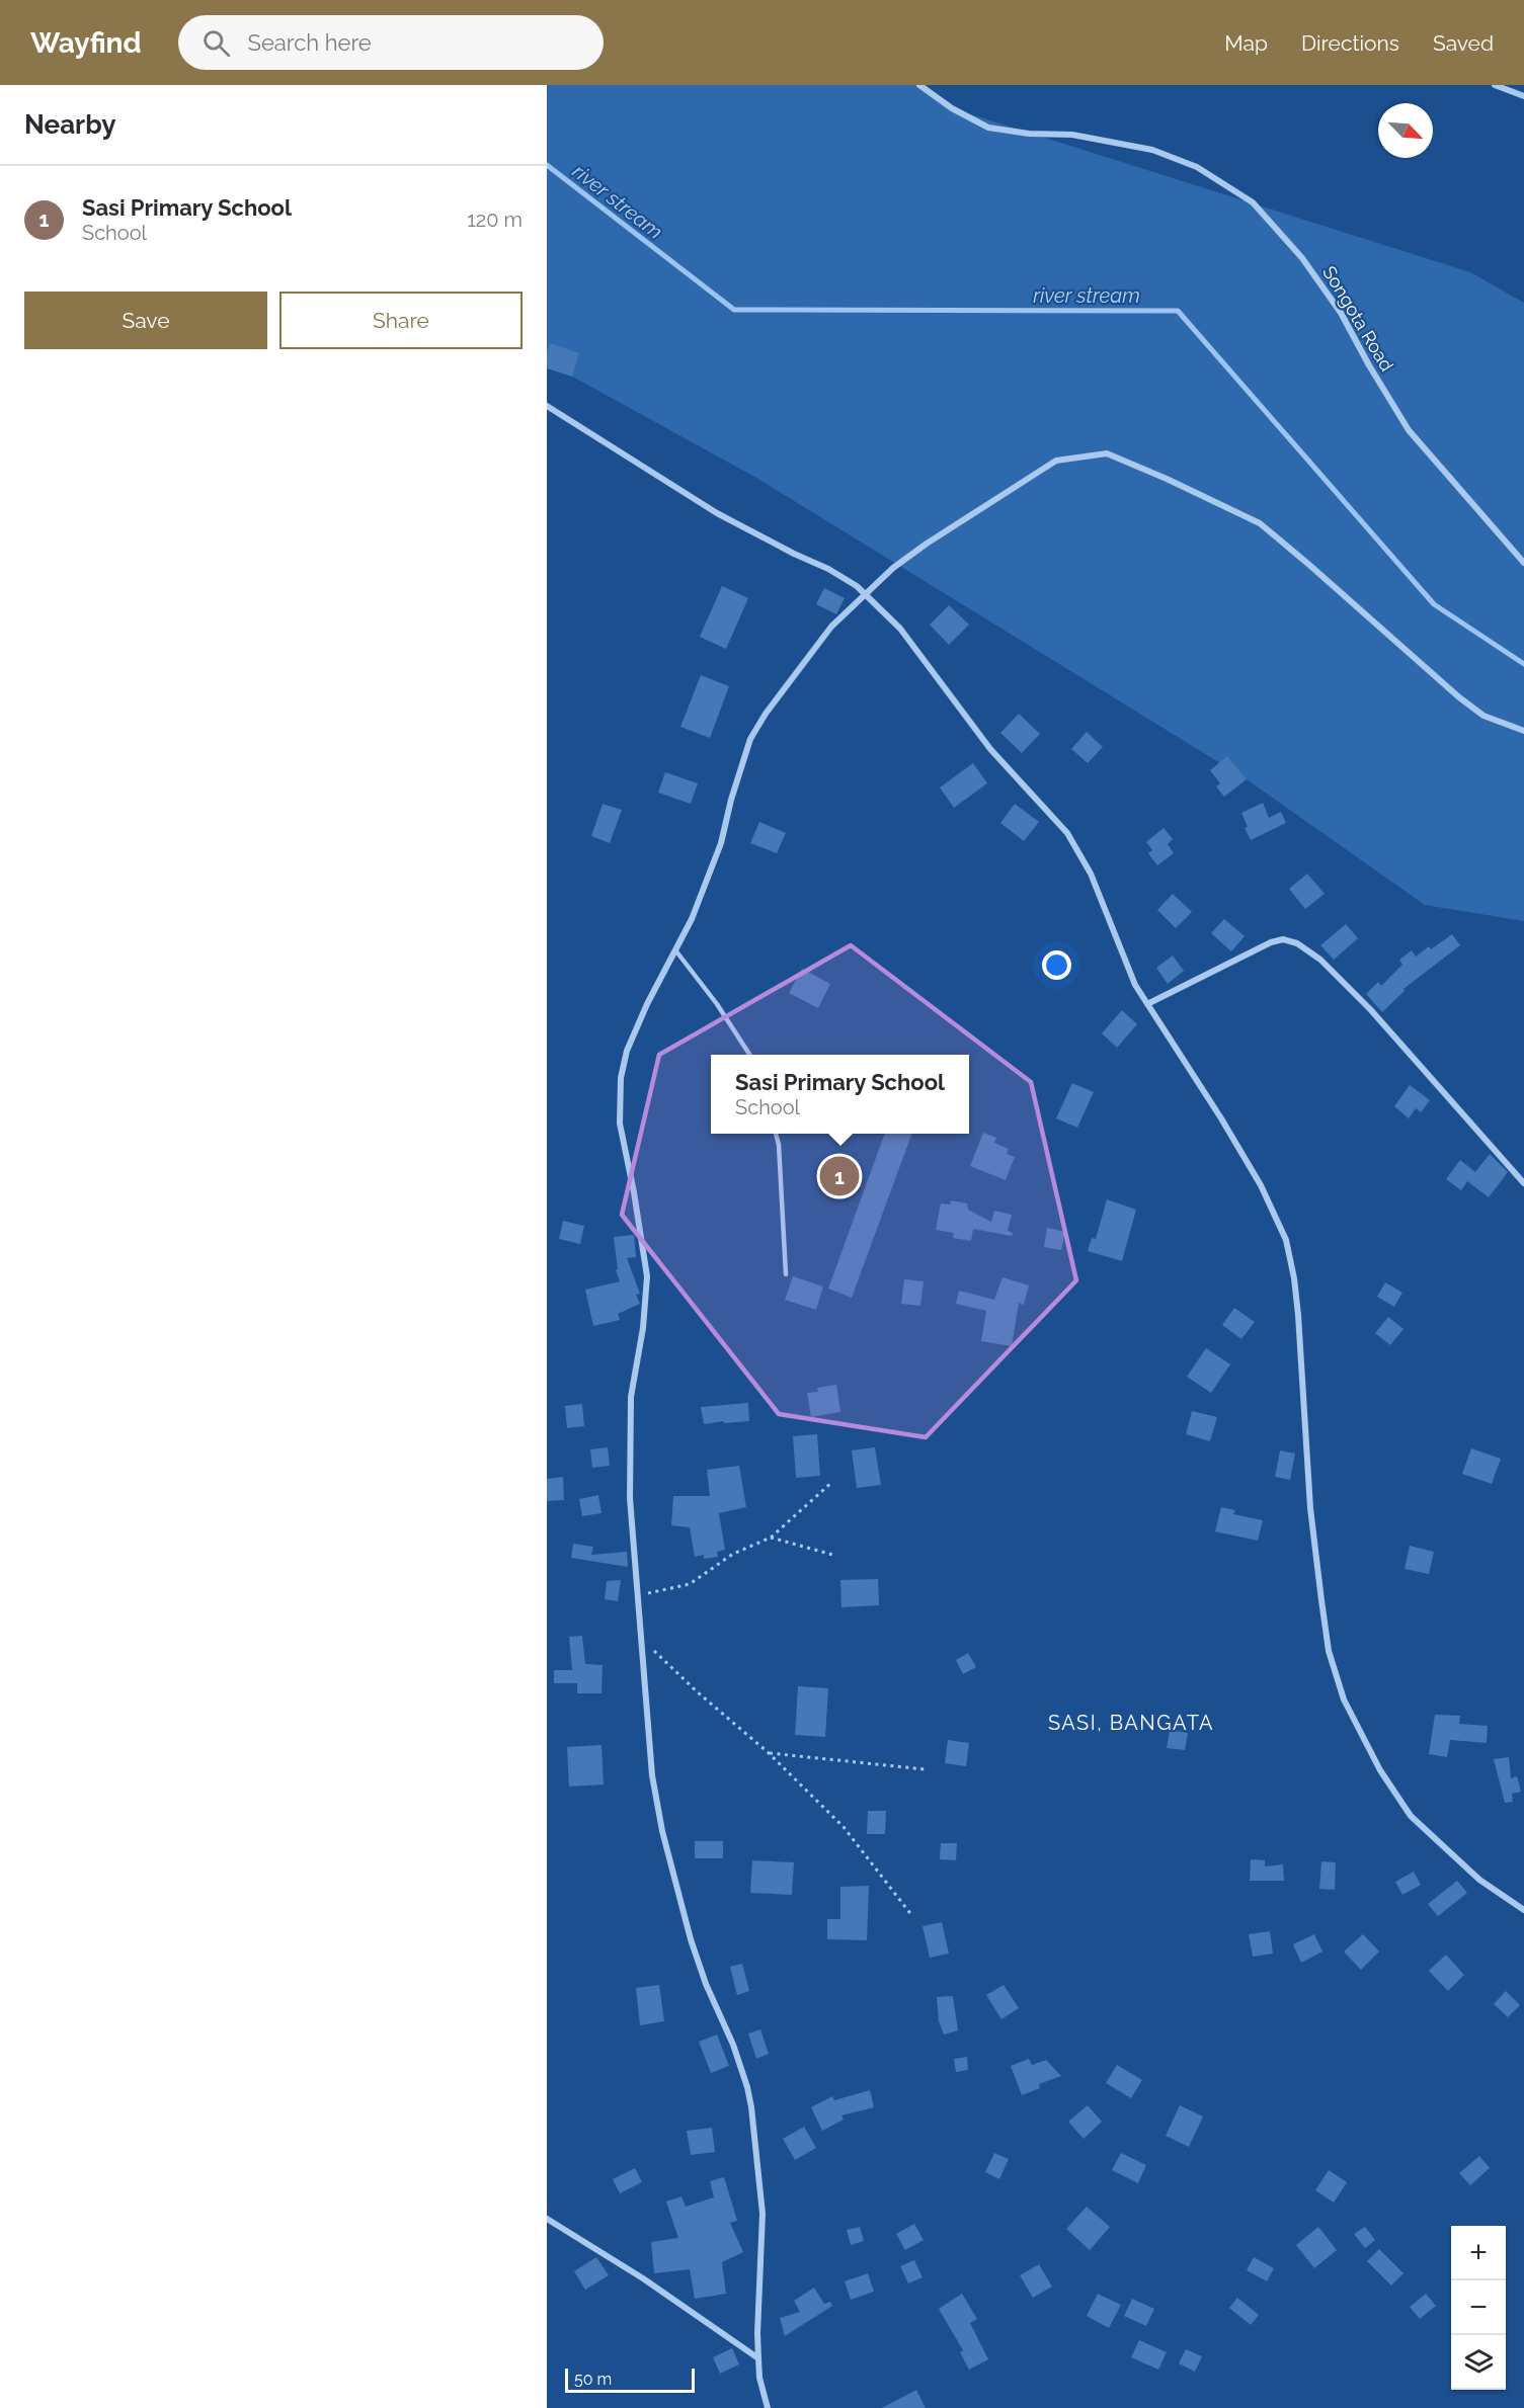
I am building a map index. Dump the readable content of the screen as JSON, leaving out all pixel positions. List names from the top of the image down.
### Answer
{
  "streets": {
    "street": ["Songota Road"]
  },
  "districts": ["SASI, BANGATA"],
  "water": ["river stream"],
  "scale_bar": "50 m",
  "north": "bottom right",
  "page": {
    "header": "Wayfind",
    "search": "Search here",
    "nav": ["Map", "Directions", "Saved"],
    "heading": "Nearby",
    "list": [
      {
        "mark": "1",
        "name": "Sasi Primary School",
        "note": "School",
        "value": "120 m"
      }
    ],
    "buttons": ["Save", "Share"],
    "popup": ["Sasi Primary School", "School"],
    "pins": "1",
    "map_buttons": ["+", "−"],
    "scale": "50 m"
  }
}
